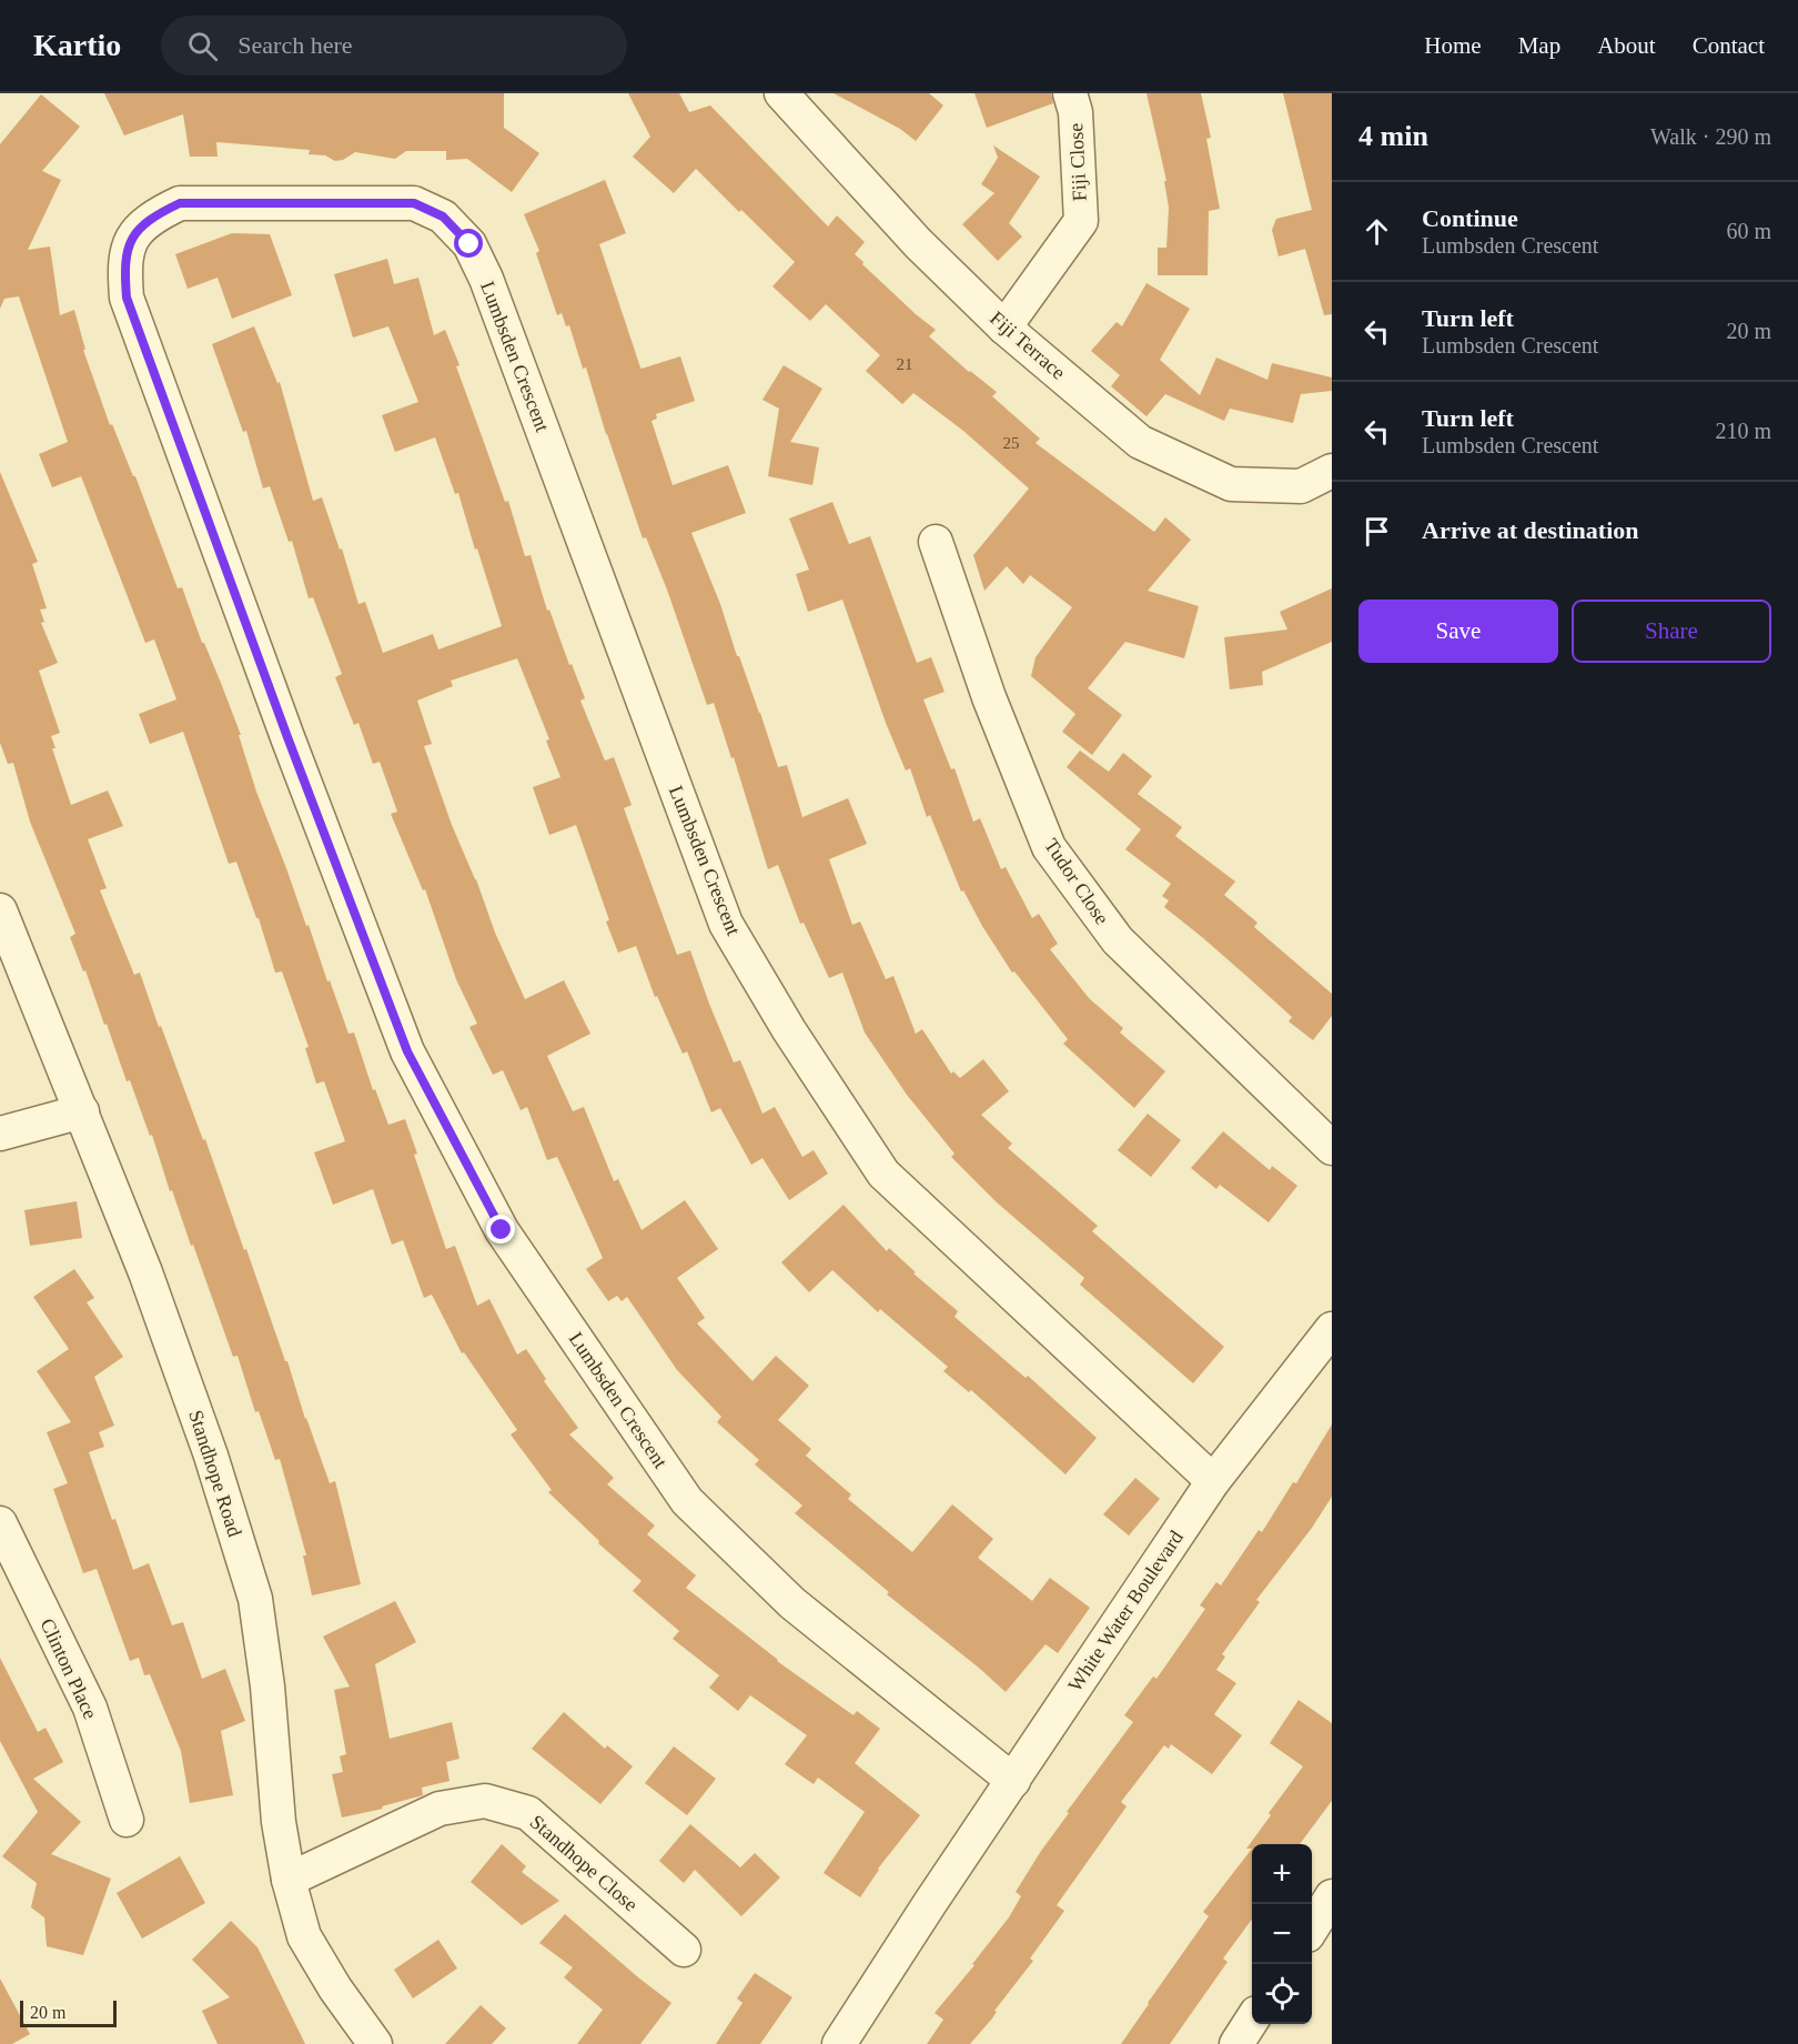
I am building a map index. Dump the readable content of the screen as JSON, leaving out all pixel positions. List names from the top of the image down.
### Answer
{
  "streets": {
    "street": [
      "Fiji Close",
      "Fiji Terrace",
      "Lumbsden Crescent",
      "Tudor Close",
      "Standhope Road",
      "White Water Boulevard",
      "Clinton Place",
      "Standhope Close"
    ]
  },
  "crossings": [
    ["Fiji Close", "Fiji Terrace"],
    ["Lumbsden Crescent", "White Water Boulevard"],
    ["Standhope Road", "Standhope Close"]
  ],
  "house_numbers": ["21", "25"],
  "scale_bar": "20 m",
  "page": {
    "header": "Kartio",
    "search": "Search here",
    "nav": [
      "Home",
      "Map",
      "About",
      "Contact"
    ],
    "heading": ["4 min", "Walk · 290 m"],
    "list": [
      ["Continue", "Lumbsden Crescent", "60 m"],
      ["Turn left", "Lumbsden Crescent", "20 m"],
      ["Turn left", "Lumbsden Crescent", "210 m"],
      "Arrive at destination"
    ],
    "buttons": ["Save", "Share"],
    "map_buttons": ["+", "−"],
    "scale": "20 m"
  }
}
